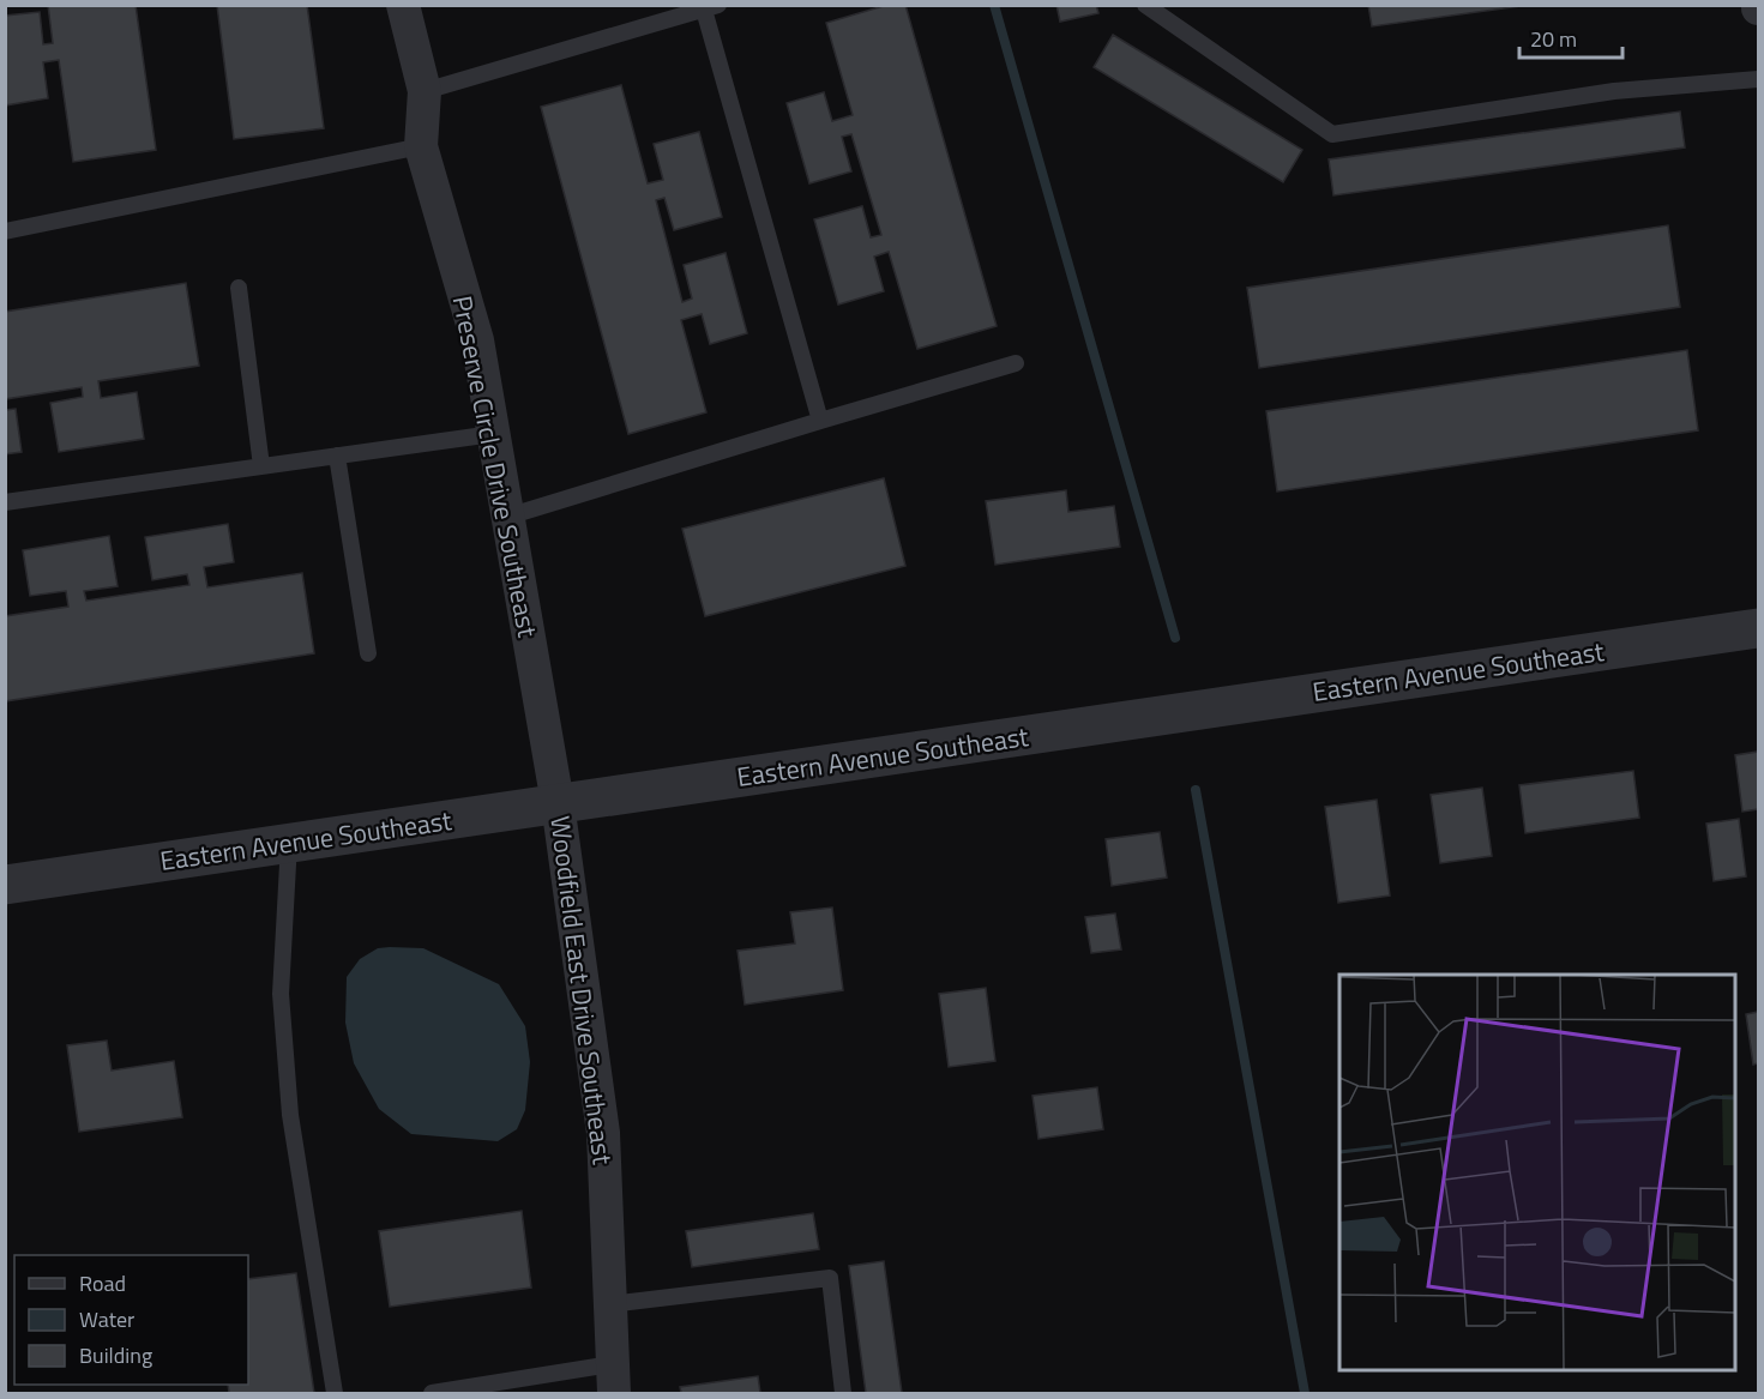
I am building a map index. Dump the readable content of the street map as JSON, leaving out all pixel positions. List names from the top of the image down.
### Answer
{
  "streets": {
    "street": ["Preserve Circle Drive Southeast", "Eastern Avenue Southeast", "Woodfield East Drive Southeast"]
  },
  "crossings": [
    ["Preserve Circle Drive Southeast", "Eastern Avenue Southeast"],
    ["Preserve Circle Drive Southeast", "Woodfield East Drive Southeast"],
    ["Eastern Avenue Southeast", "Woodfield East Drive Southeast"]
  ],
  "legend": ["Road", "Water", "Building"],
  "scale_bar": "20 m"
}
